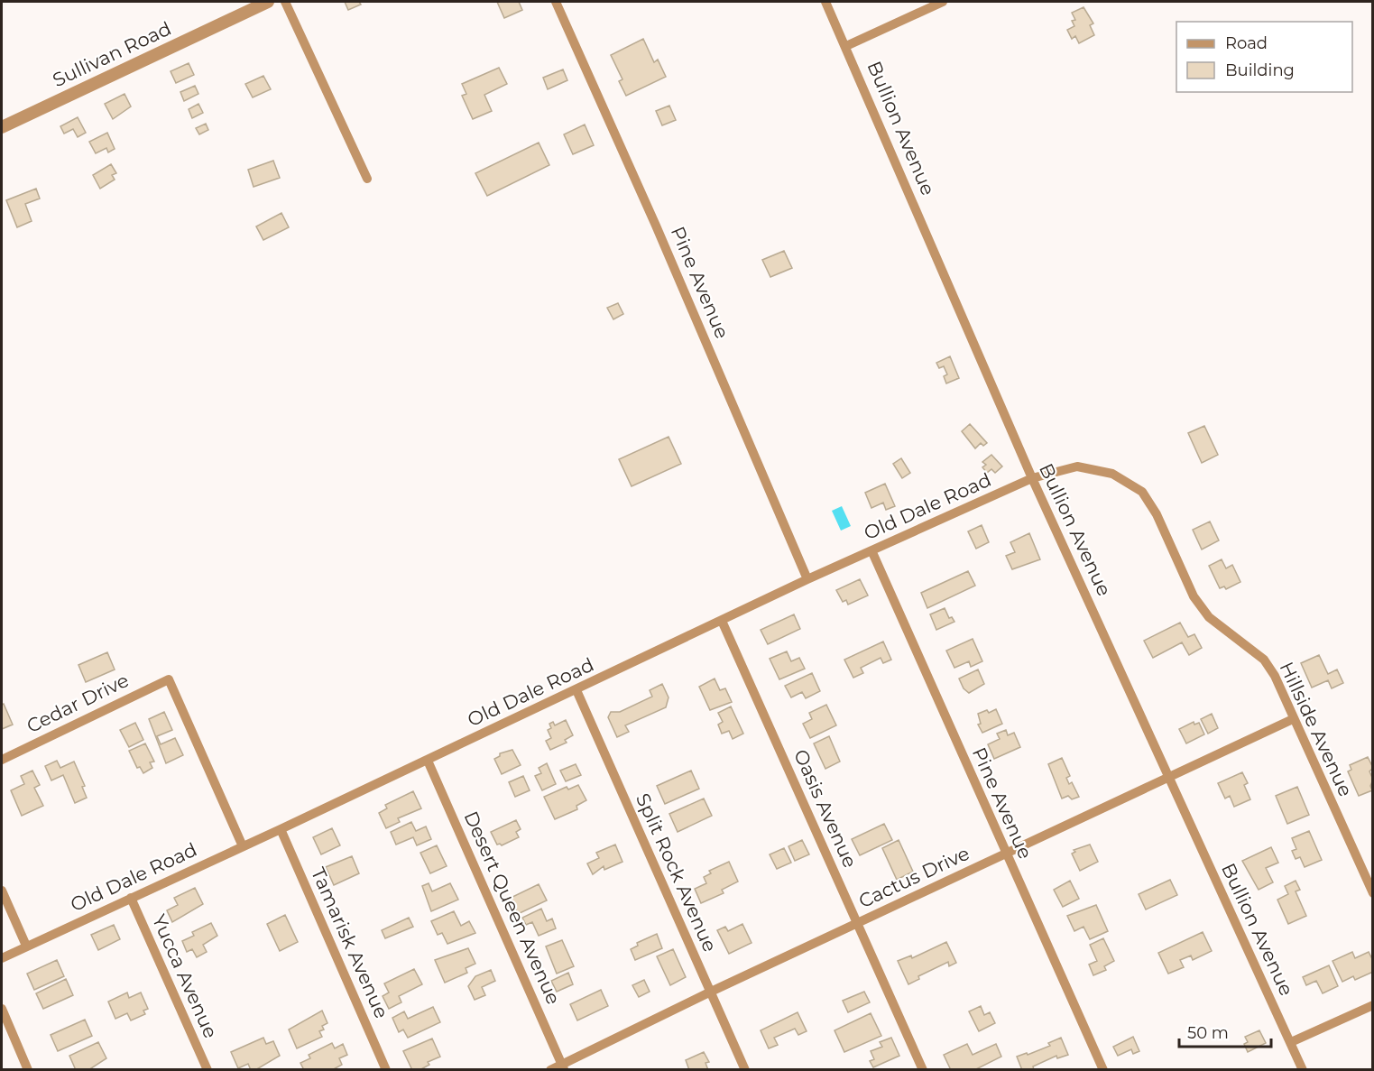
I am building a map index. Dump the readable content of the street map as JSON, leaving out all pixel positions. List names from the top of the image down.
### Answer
{
  "streets": {
    "street": [
      "Sullivan Road",
      "Bullion Avenue",
      "Pine Avenue",
      "Old Dale Road",
      "Cedar Drive",
      "Hillside Avenue",
      "Oasis Avenue",
      "Split Rock Avenue",
      "Cactus Drive",
      "Desert Queen Avenue",
      "Tamarisk Avenue",
      "Yucca Avenue"
    ]
  },
  "crossings": [
    ["Bullion Avenue", "Old Dale Road"],
    ["Bullion Avenue", "Cactus Drive"],
    ["Pine Avenue", "Old Dale Road"],
    ["Pine Avenue", "Cactus Drive"],
    ["Old Dale Road", "Cedar Drive"],
    ["Old Dale Road", "Hillside Avenue"],
    ["Old Dale Road", "Oasis Avenue"],
    ["Old Dale Road", "Split Rock Avenue"],
    ["Old Dale Road", "Desert Queen Avenue"],
    ["Old Dale Road", "Tamarisk Avenue"],
    ["Old Dale Road", "Yucca Avenue"],
    ["Hillside Avenue", "Cactus Drive"],
    ["Oasis Avenue", "Cactus Drive"],
    ["Split Rock Avenue", "Cactus Drive"],
    ["Cactus Drive", "Desert Queen Avenue"]
  ],
  "legend": ["Road", "Building"],
  "scale_bar": "50 m"
}
